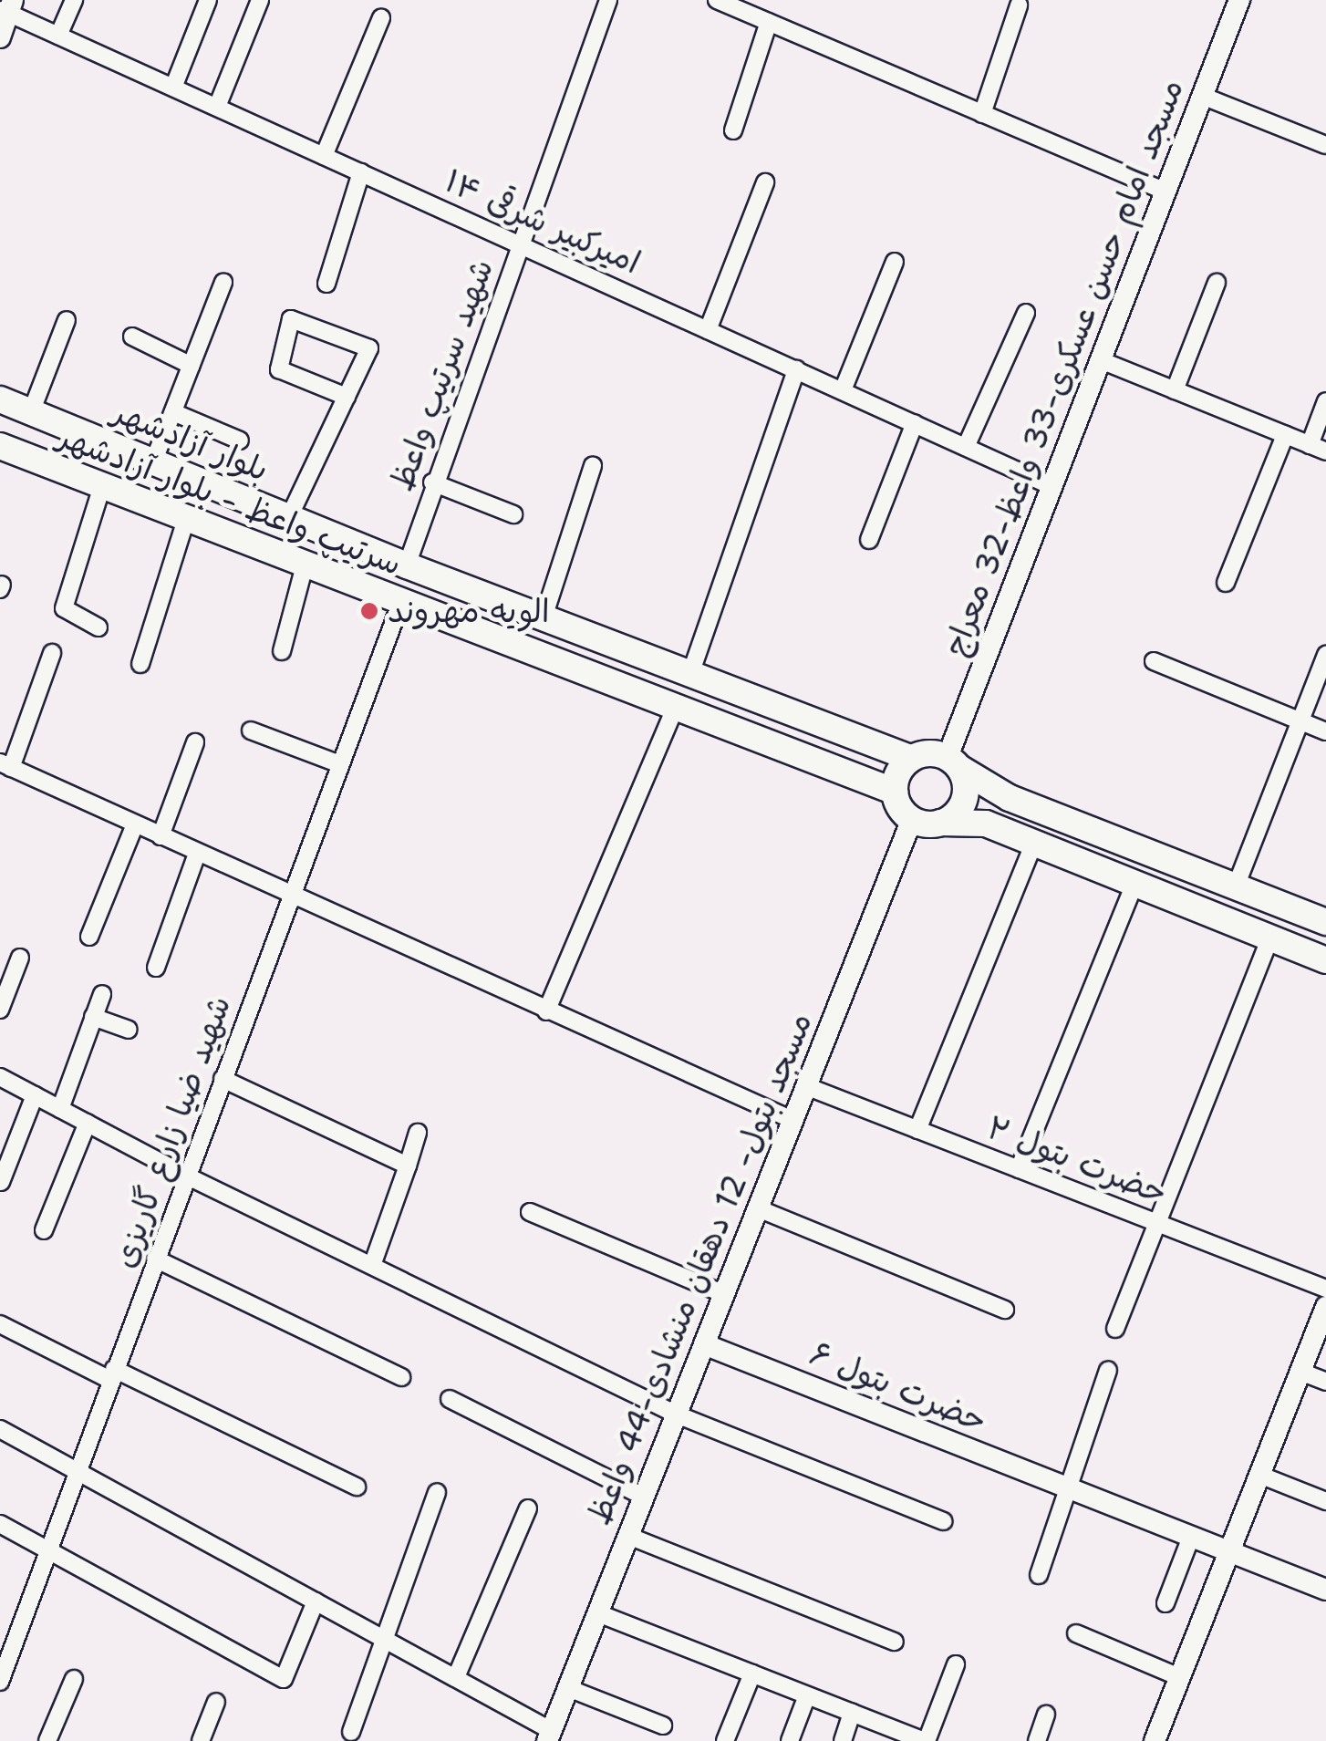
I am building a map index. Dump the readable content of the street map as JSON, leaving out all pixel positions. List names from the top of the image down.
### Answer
{
  "streets": {
    "main road": ["بلوار آزادشهر", "سرتیپ واعظ - بلوار آزادشهر"],
    "street": [
      "۱۴ امیرکبیر شرقی",
      "مسجد امام حسن عسکری-33 واعظ-32 معراج",
      "شهید سرتیپ واعظ",
      "شهید ضیا زارع گاریزی",
      "حضرت بتول ۲",
      "مسجد بتول- 12 دهقان منشادی-44 واعظ",
      "حضرت بتول ۶"
    ]
  },
  "crossings": [
    ["۱۴ امیرکبیر شرقی", "مسجد امام حسن عسکری-33 واعظ-32 معراج"],
    ["۱۴ امیرکبیر شرقی", "شهید سرتیپ واعظ"],
    ["مسجد امام حسن عسکری-33 واعظ-32 معراج", "سرتیپ واعظ - بلوار آزادشهر"],
    ["مسجد امام حسن عسکری-33 واعظ-32 معراج", "مسجد بتول- 12 دهقان منشادی-44 واعظ"],
    ["شهید سرتیپ واعظ", "بلوار آزادشهر"],
    ["شهید سرتیپ واعظ", "سرتیپ واعظ - بلوار آزادشهر"],
    ["بلوار آزادشهر", "سرتیپ واعظ - بلوار آزادشهر"],
    ["سرتیپ واعظ - بلوار آزادشهر", "شهید ضیا زارع گاریزی"],
    ["سرتیپ واعظ - بلوار آزادشهر", "مسجد بتول- 12 دهقان منشادی-44 واعظ"],
    ["حضرت بتول ۲", "مسجد بتول- 12 دهقان منشادی-44 واعظ"],
    ["مسجد بتول- 12 دهقان منشادی-44 واعظ", "حضرت بتول ۶"]
  ],
  "places": ["الویه مهروند"]
}
